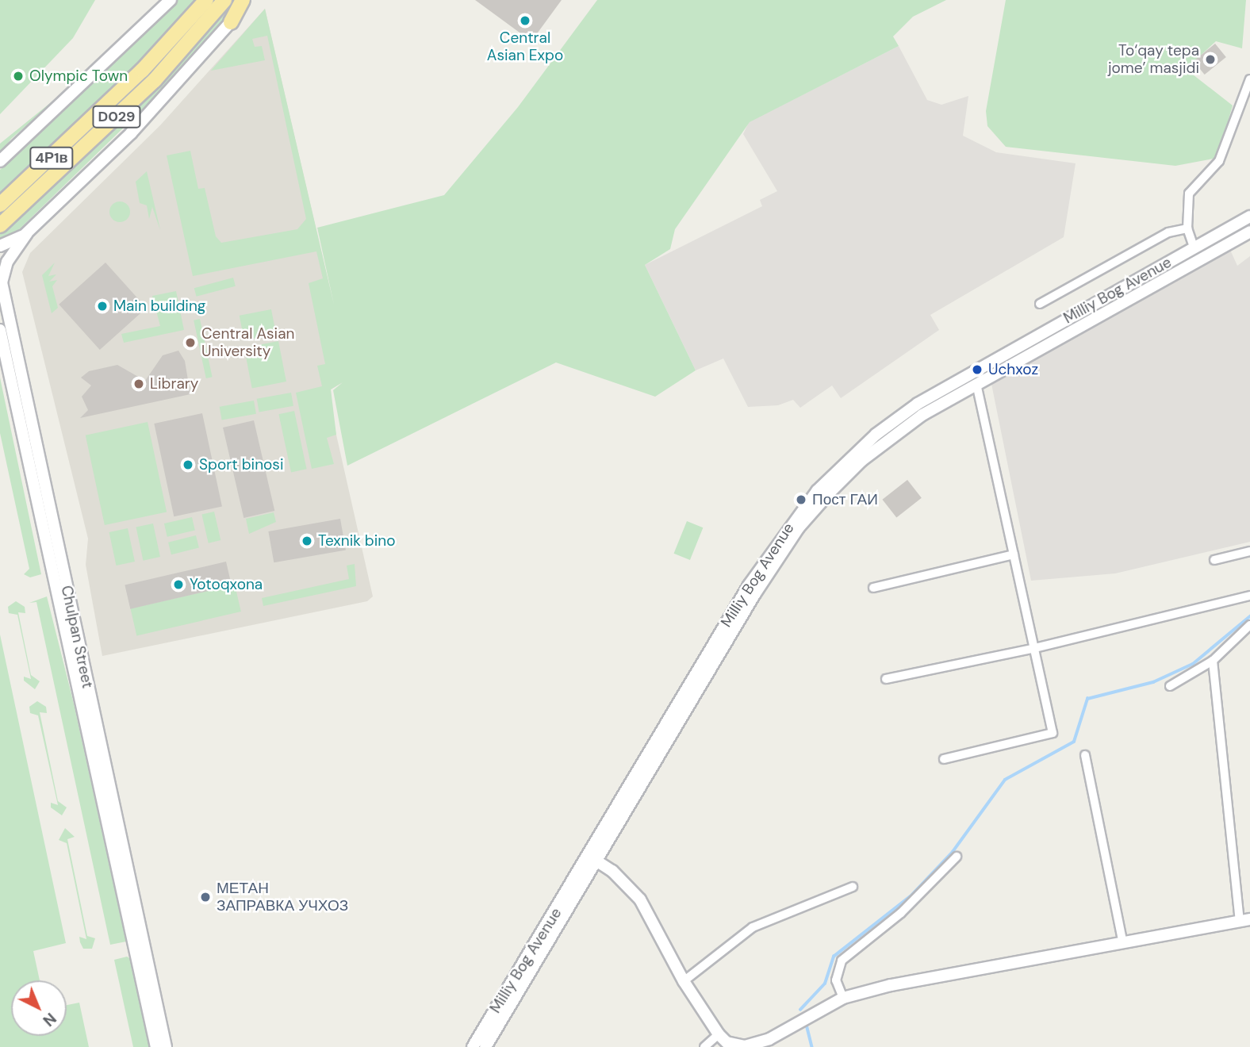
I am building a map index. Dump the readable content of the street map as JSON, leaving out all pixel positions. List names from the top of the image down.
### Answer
{
  "streets": {
    "highway": ["D029", "4Р1в"],
    "main road": ["Milliy Bog Avenue", "Chulpan Street"]
  },
  "crossings": [
    ["D029", "4Р1в"]
  ],
  "places": [
    "Central Asian Expo",
    "To‘qay tepa jome’ masjidi",
    "Olympic Town",
    "Main building",
    "Central Asian University",
    "Uchxoz",
    "Library",
    "Sport binosi",
    "Пост ГАИ",
    "Texnik bino",
    "Yotoqxona",
    "МЕТАН ЗАПРАВКА УЧХОЗ"
  ],
  "north": "bottom right"
}
